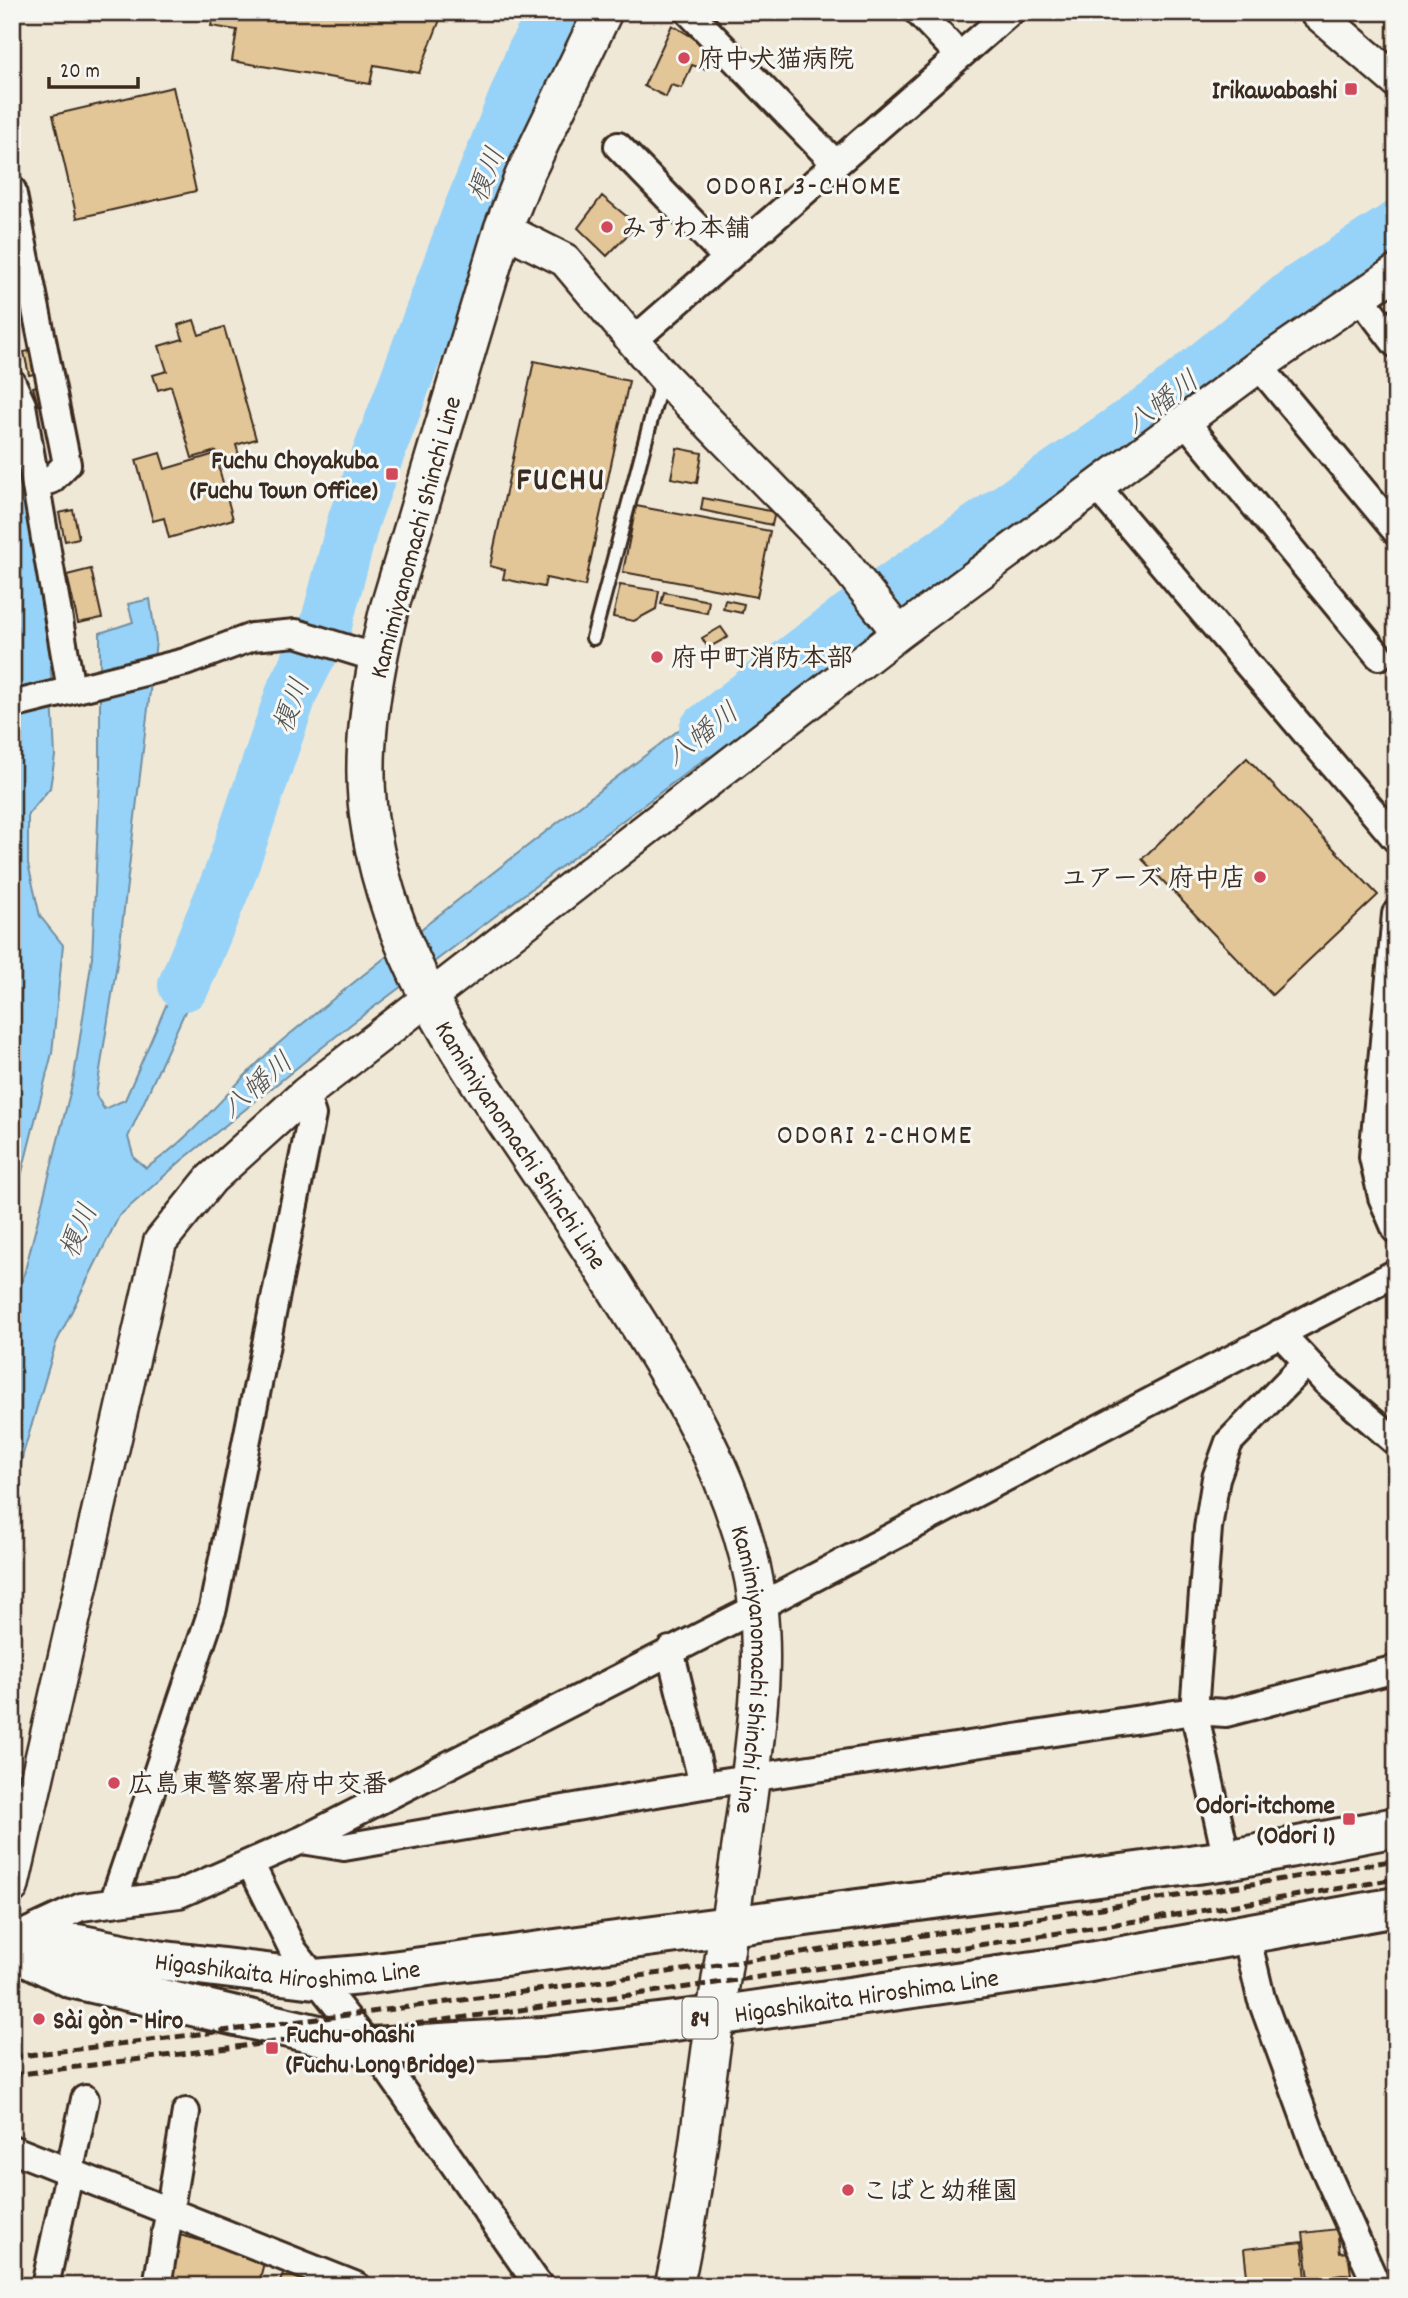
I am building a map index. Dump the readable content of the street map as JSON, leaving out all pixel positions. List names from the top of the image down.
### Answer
{
  "streets": {
    "main road": ["Kamimiyanomachi Shinchi Line", "Higashikaita Hiroshima Line", "84"]
  },
  "crossings": [
    ["Kamimiyanomachi Shinchi Line", "Higashikaita Hiroshima Line"]
  ],
  "districts": ["ODORI 3-CHOME", "FUCHU", "ODORI 2-CHOME"],
  "water": ["榎川", "八幡川"],
  "places": {
    "other": [
      "府中犬猫病院",
      "みすわ本舗",
      "府中町消防本部",
      "ユアーズ 府中店",
      "広島東警察署府中交番",
      "Sài gòn - Hiro",
      "こばと幼稚園"
    ],
    "transit": [
      "Irikawabashi",
      "Fuchu Choyakuba (Fuchu Town Office)",
      "Odori-itchome (Odori 1)",
      "Fuchu-ohashi (Fuchu Long Bridge)"
    ]
  },
  "scale_bar": "20 m"
}
